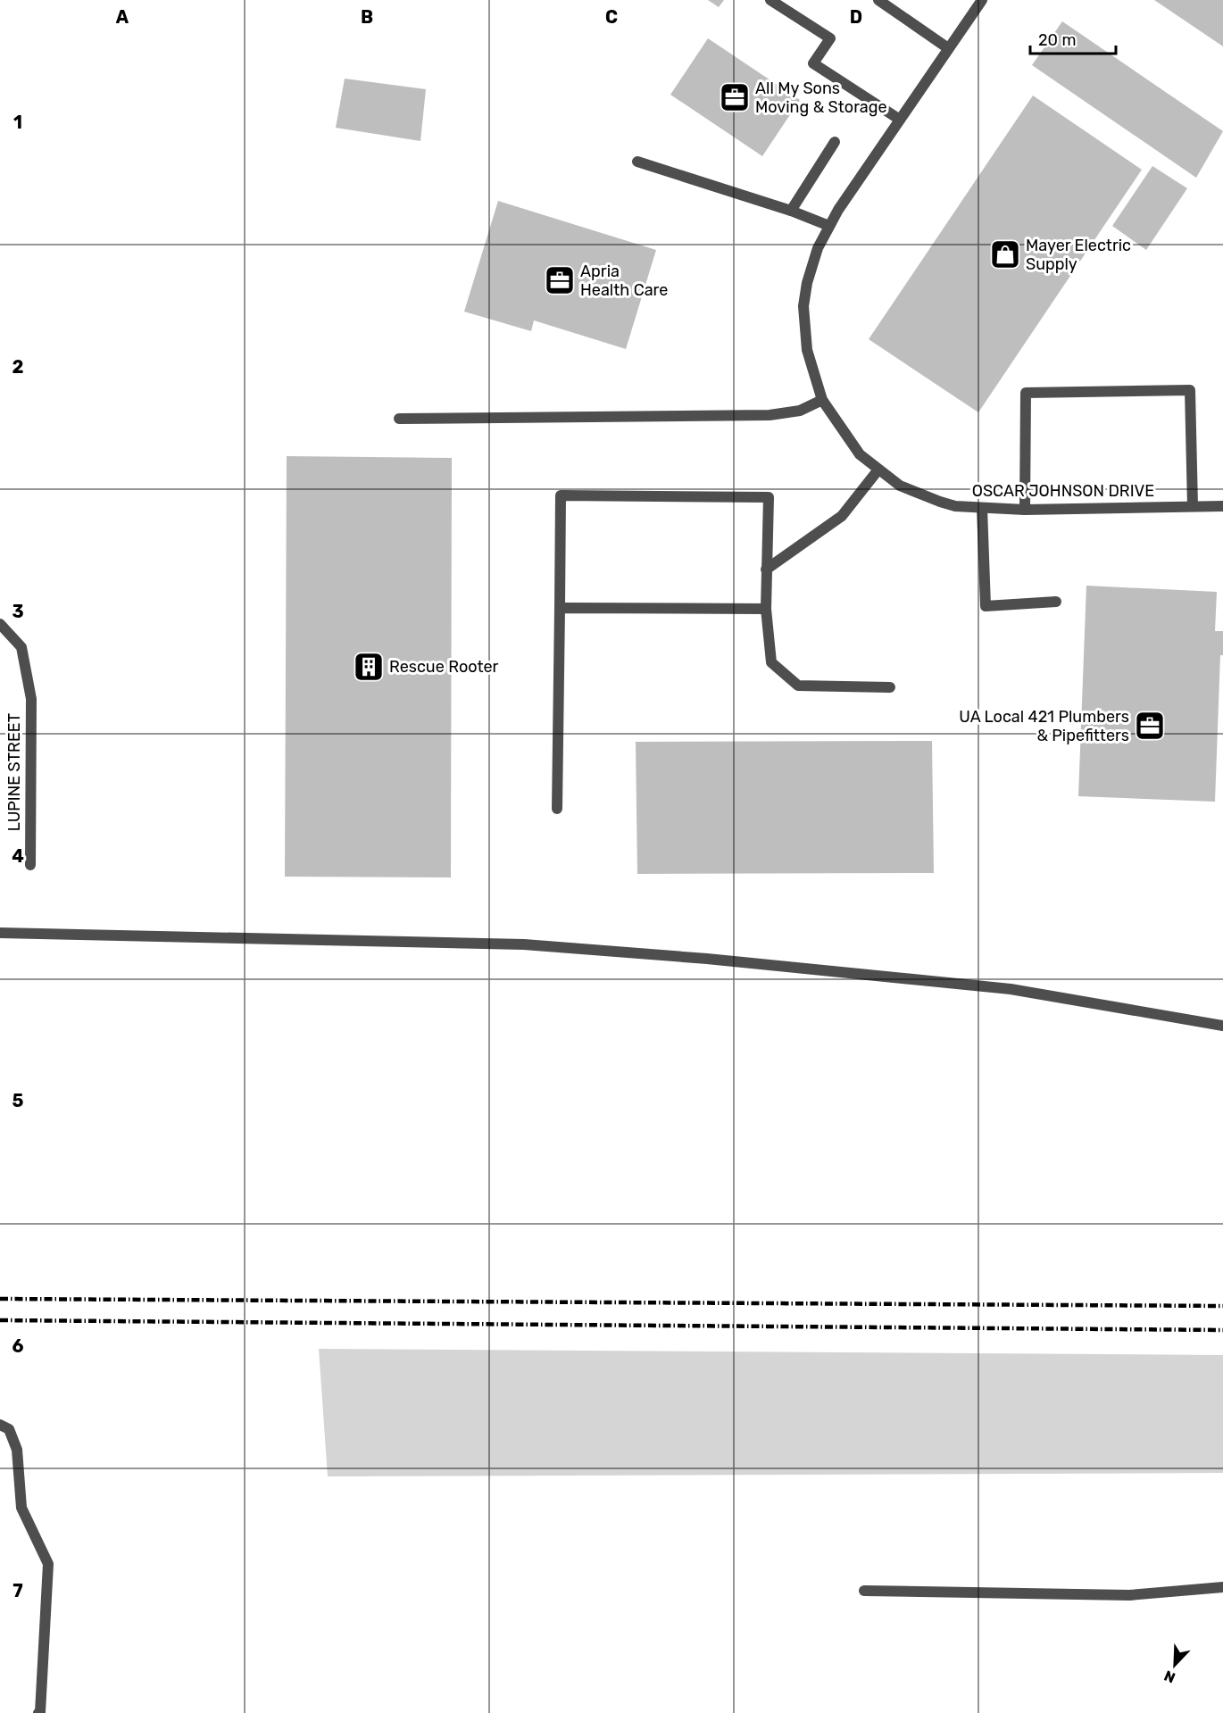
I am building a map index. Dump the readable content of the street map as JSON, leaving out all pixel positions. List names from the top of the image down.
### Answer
{
  "streets": {
    "street": ["OSCAR JOHNSON DRIVE", "LUPINE STREET"]
  },
  "places": {
    "office": ["All My Sons Moving & Storage", "Apria Health Care", "UA Local 421 Plumbers & Pipefitters"],
    "shop": ["Mayer Electric Supply"],
    "building": ["Rescue Rooter"]
  },
  "scale_bar": "20 m",
  "north": "bottom left",
  "grid": {
    "columns": [
      "A",
      "B",
      "C",
      "D"
    ],
    "rows": [
      "1",
      "2",
      "3",
      "4",
      "5",
      "6",
      "7"
    ]
  }
}
